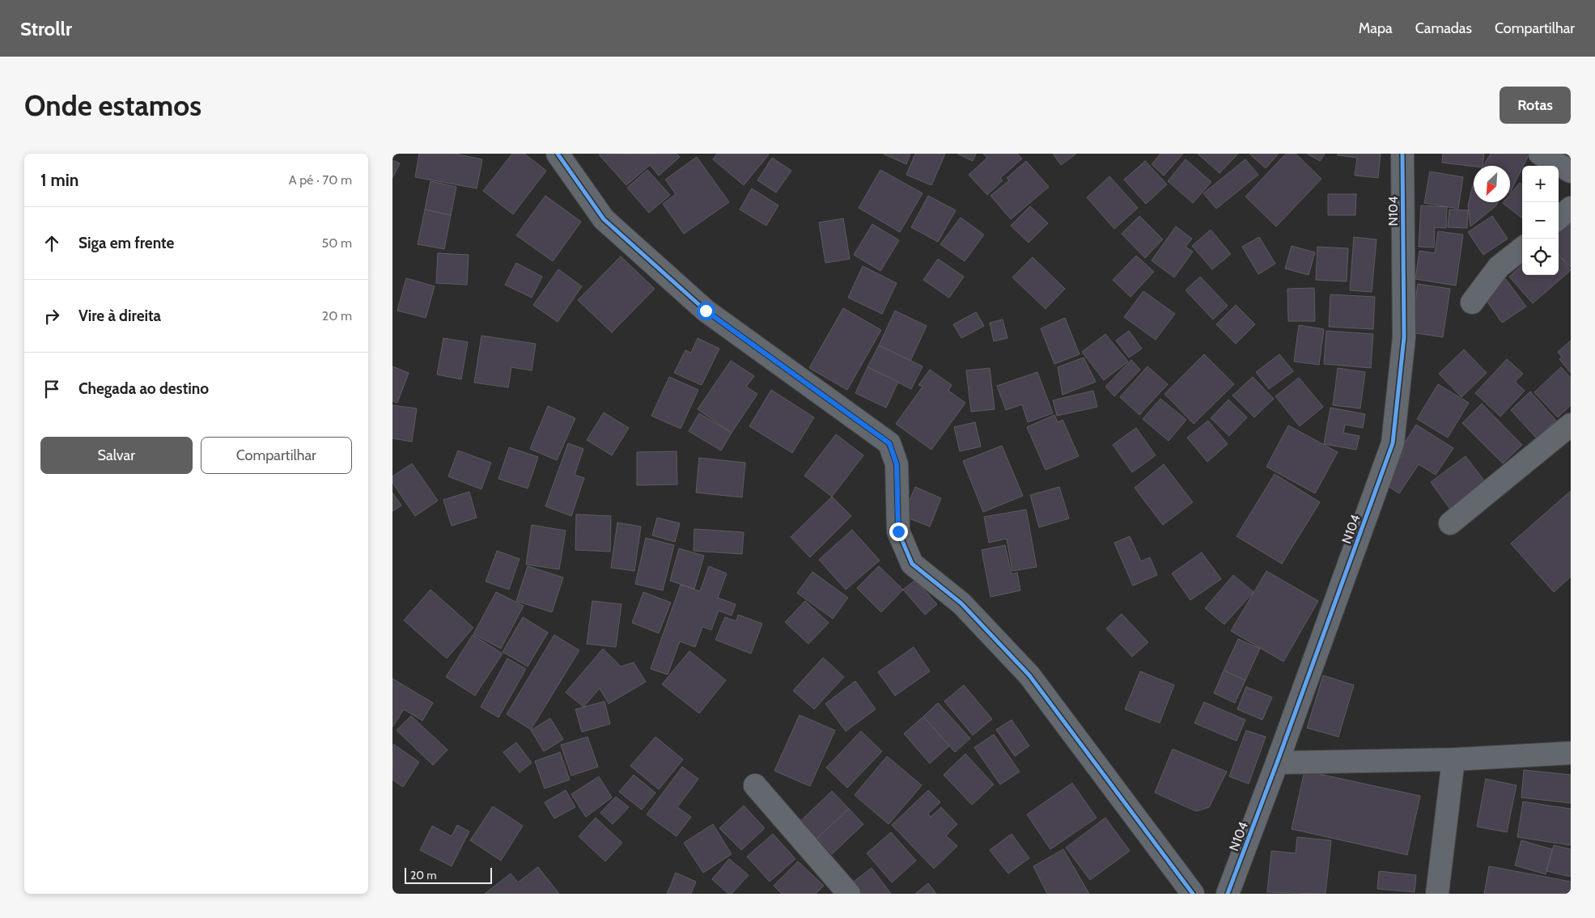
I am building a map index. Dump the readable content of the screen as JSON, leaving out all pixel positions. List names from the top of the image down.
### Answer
{
  "streets": {
    "street": ["N104"]
  },
  "scale_bar": "20 m",
  "north": "bottom left",
  "page": {
    "header": "Strollr",
    "nav": ["Mapa", "Camadas", "Compartilhar"],
    "buttons": [
      "Rotas",
      ["Salvar", "Compartilhar"]
    ],
    "title": "Onde estamos",
    "heading": ["1 min", "A pé · 70 m"],
    "map_buttons": ["+", "−"],
    "list": [
      ["Siga em frente", "50 m"],
      ["Vire à direita", "20 m"],
      "Chegada ao destino"
    ],
    "scale": "20 m"
  }
}
